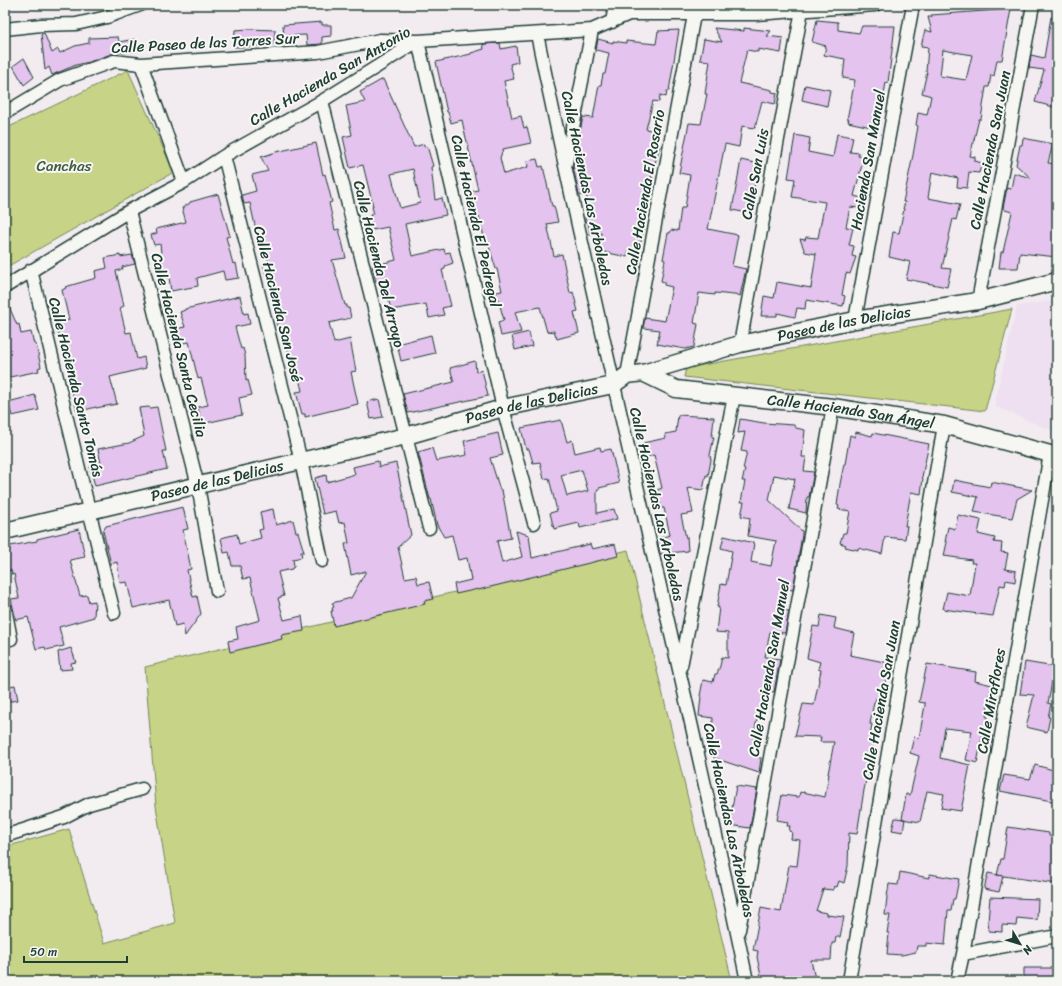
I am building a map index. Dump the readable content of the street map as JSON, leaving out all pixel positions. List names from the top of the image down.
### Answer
{
  "streets": {
    "street": [
      "Calle Paseo de las Torres Sur",
      "Calle Hacienda San Antonio",
      "Calle Hacienda San Juan",
      "Hacienda San Manuel",
      "Calle San Luis",
      "Calle Haciendas Las Arboledas",
      "Calle Hacienda El Rosario",
      "Calle Hacienda El Pedregal",
      "Calle Hacienda Del Arroyo",
      "Calle Hacienda San José",
      "Paseo de las Delicias",
      "Calle Hacienda Santa Cecilia",
      "Calle Hacienda Santo Tomás",
      "Calle Hacienda San Ángel",
      "Calle Hacienda San Manuel",
      "Calle Miraflores"
    ]
  },
  "crossings": [
    ["Calle Paseo de las Torres Sur", "Calle Hacienda San Antonio"],
    ["Calle Paseo de las Torres Sur", "Calle Hacienda El Pedregal"],
    ["Calle Hacienda San Antonio", "Calle San Luis"],
    ["Calle Hacienda San Antonio", "Calle Haciendas Las Arboledas"],
    ["Calle Hacienda San Antonio", "Calle Hacienda El Rosario"],
    ["Calle Hacienda San Antonio", "Calle Hacienda El Pedregal"],
    ["Calle Hacienda San Antonio", "Calle Hacienda Del Arroyo"],
    ["Calle Hacienda San Antonio", "Calle Hacienda San José"],
    ["Calle Hacienda San Antonio", "Calle Hacienda Santa Cecilia"],
    ["Calle Hacienda San Antonio", "Calle Hacienda Santo Tomás"],
    ["Calle Hacienda San Juan", "Paseo de las Delicias"],
    ["Calle Hacienda San Juan", "Calle Hacienda San Ángel"],
    ["Hacienda San Manuel", "Paseo de las Delicias"],
    ["Calle San Luis", "Paseo de las Delicias"],
    ["Calle Haciendas Las Arboledas", "Paseo de las Delicias"],
    ["Calle Haciendas Las Arboledas", "Calle Hacienda San Manuel"],
    ["Calle Hacienda El Rosario", "Paseo de las Delicias"],
    ["Calle Hacienda El Pedregal", "Paseo de las Delicias"],
    ["Calle Hacienda Del Arroyo", "Paseo de las Delicias"],
    ["Calle Hacienda San José", "Paseo de las Delicias"],
    ["Paseo de las Delicias", "Calle Hacienda Santa Cecilia"],
    ["Paseo de las Delicias", "Calle Hacienda Santo Tomás"],
    ["Paseo de las Delicias", "Calle Hacienda San Ángel"],
    ["Calle Hacienda San Ángel", "Calle Hacienda San Manuel"],
    ["Calle Hacienda San Ángel", "Calle Miraflores"]
  ],
  "parks": ["Canchas"],
  "scale_bar": "50 m",
  "north": "bottom right"
}
